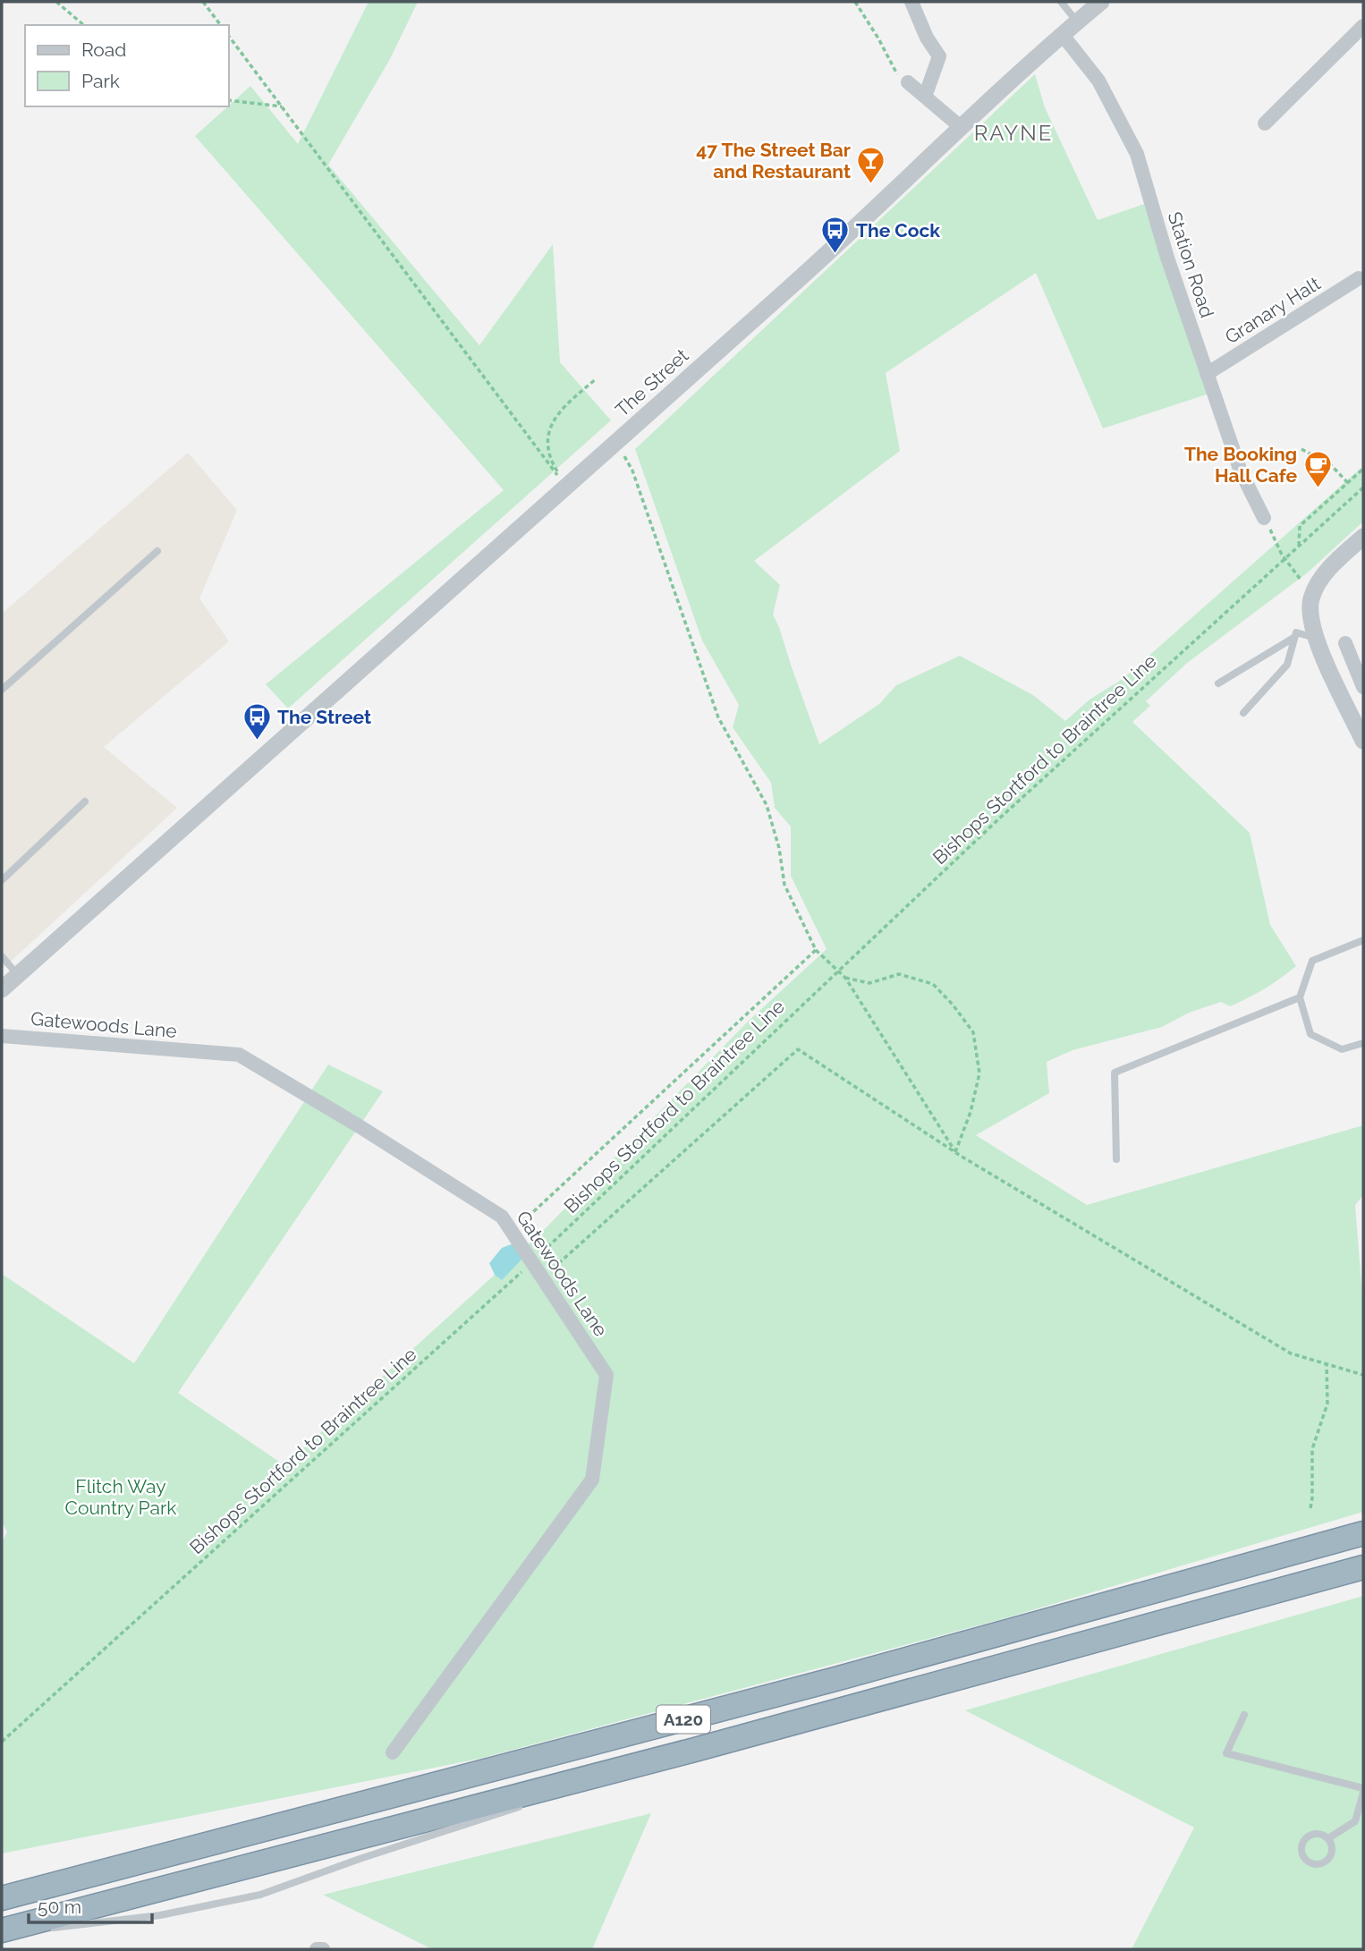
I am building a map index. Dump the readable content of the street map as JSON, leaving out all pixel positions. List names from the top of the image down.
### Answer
{
  "streets": {
    "highway": ["A120"],
    "street": [
      "Station Road",
      "Granary Halt",
      "The Street",
      "Gatewoods Lane"
    ],
    "path": ["Bishops Stortford to Braintree Line"]
  },
  "crossings": [
    ["Station Road", "Granary Halt"],
    ["Station Road", "The Street"],
    ["Bishops Stortford to Braintree Line", "Gatewoods Lane"]
  ],
  "districts": ["RAYNE"],
  "parks": ["Flitch Way Country Park"],
  "places": {
    "bar": ["47 The Street Bar and Restaurant"],
    "bus stop": ["The Cock", "The Street"],
    "cafe": ["The Booking Hall Cafe"]
  },
  "legend": ["Road", "Park"],
  "scale_bar": "50 m"
}
